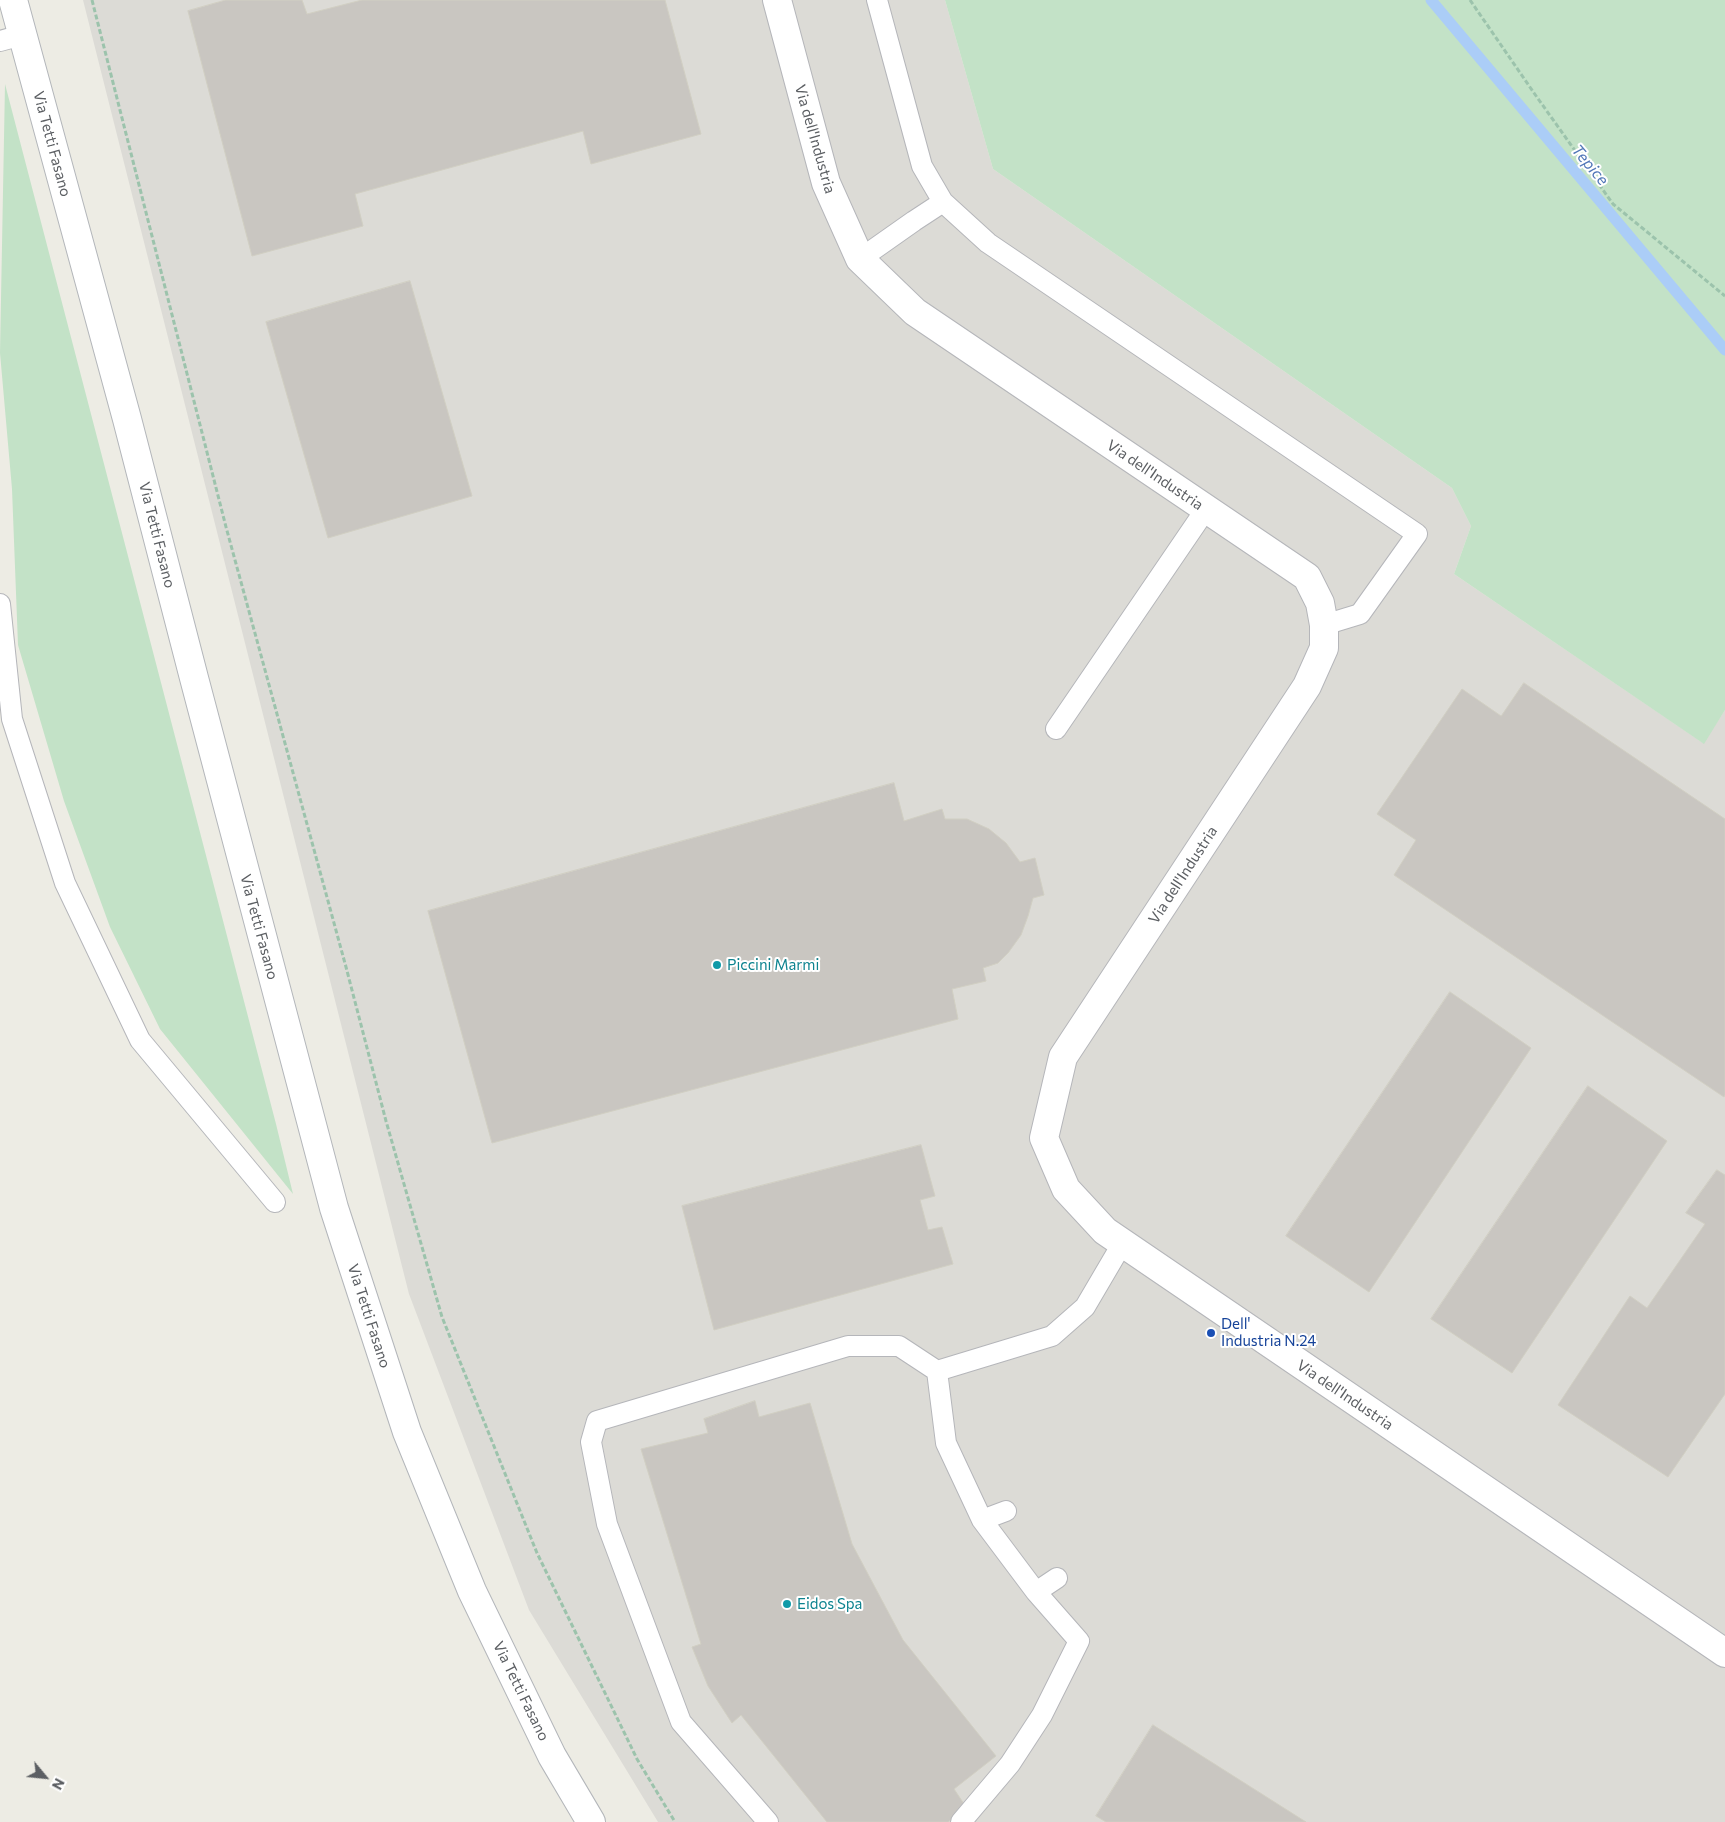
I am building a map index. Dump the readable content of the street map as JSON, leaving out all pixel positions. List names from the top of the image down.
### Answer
{
  "streets": {
    "street": ["Via dell'Industria", "Via Tetti Fasano"]
  },
  "water": ["Tepice"],
  "places": ["Piccini Marmi", "Dell' Industria N.24", "Eidos Spa"],
  "north": "bottom right"
}
